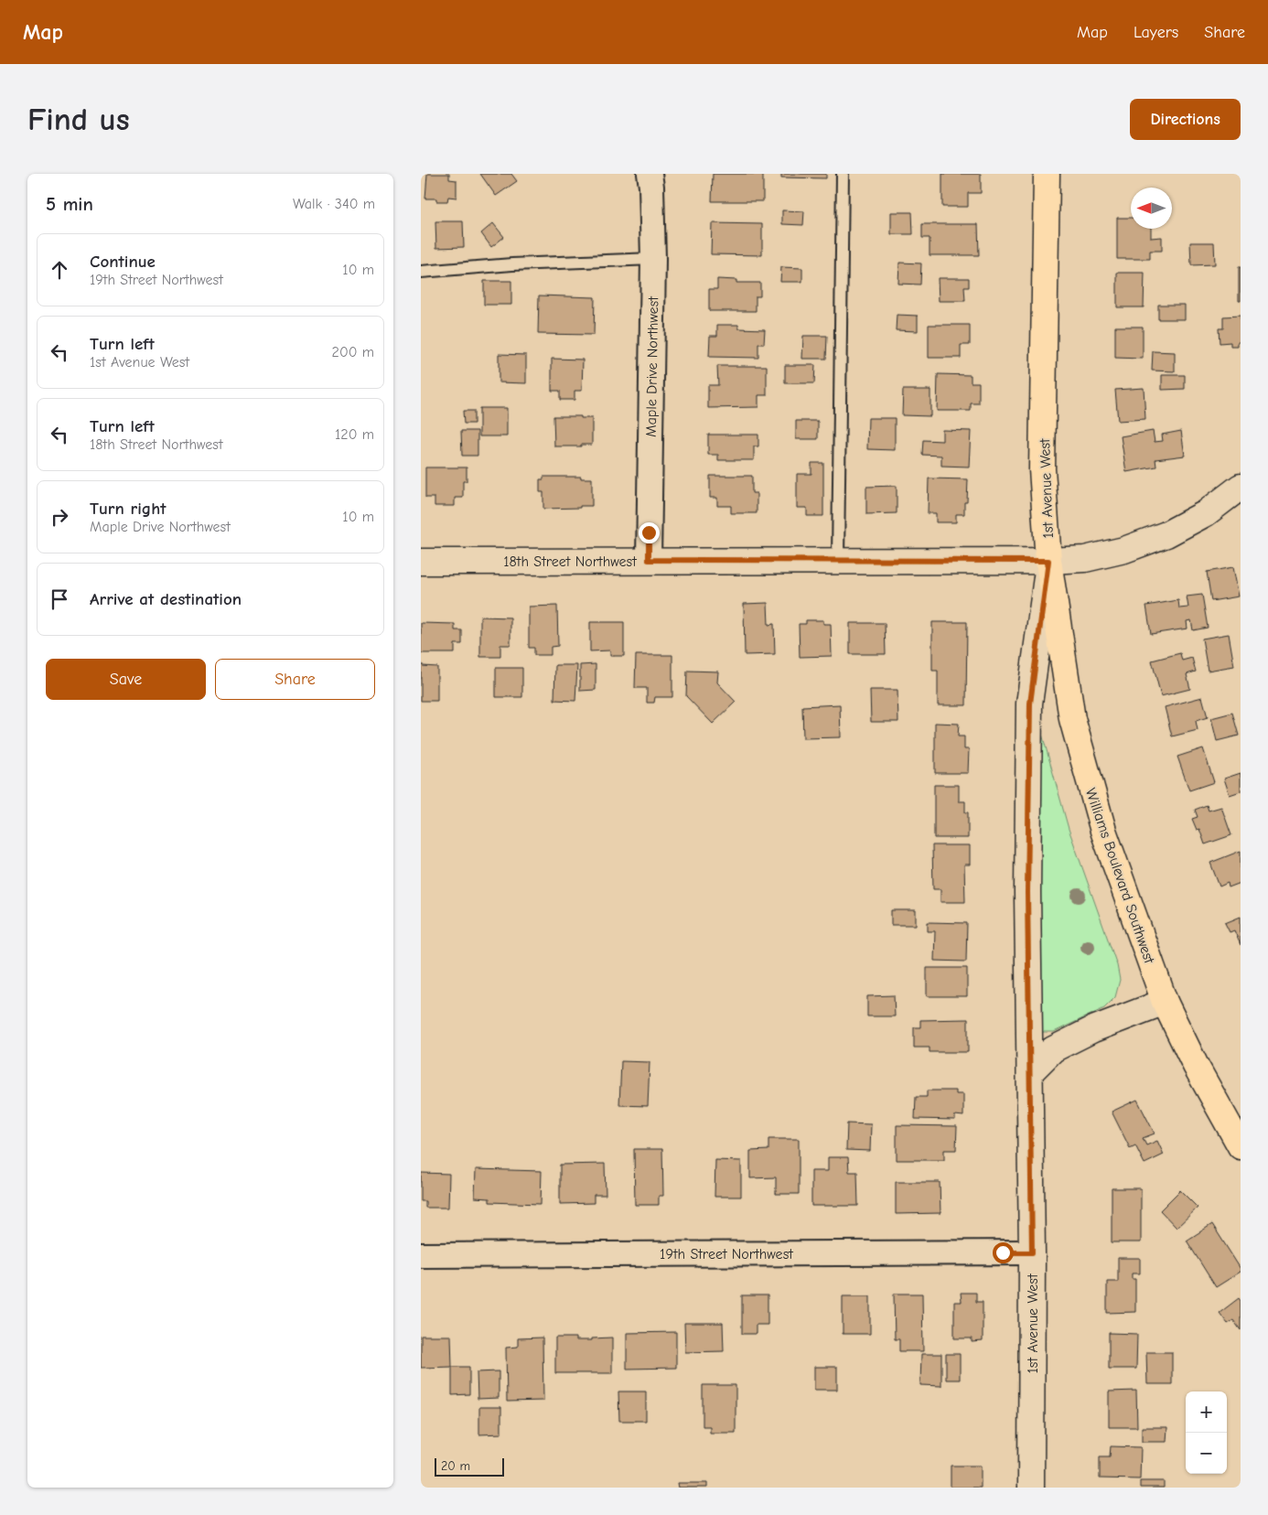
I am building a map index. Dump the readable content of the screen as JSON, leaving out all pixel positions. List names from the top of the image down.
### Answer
{
  "streets": {
    "main road": ["1st Avenue West", "Williams Boulevard Southwest"],
    "street": ["Maple Drive Northwest", "18th Street Northwest", "19th Street Northwest"]
  },
  "crossings": [
    ["Maple Drive Northwest", "18th Street Northwest"],
    ["1st Avenue West", "18th Street Northwest"],
    ["1st Avenue West", "Williams Boulevard Southwest"],
    ["1st Avenue West", "19th Street Northwest"],
    ["18th Street Northwest", "Williams Boulevard Southwest"]
  ],
  "scale_bar": "20 m",
  "north": "left",
  "page": {
    "header": "Map",
    "nav": ["Map", "Layers", "Share"],
    "buttons": [
      "Directions",
      ["Save", "Share"]
    ],
    "title": "Find us",
    "heading": ["5 min", "Walk · 340 m"],
    "list": [
      ["Continue", "19th Street Northwest", "10 m"],
      ["Turn left", "1st Avenue West", "200 m"],
      ["Turn left", "18th Street Northwest", "120 m"],
      ["Turn right", "Maple Drive Northwest", "10 m"],
      "Arrive at destination"
    ],
    "map_buttons": ["+", "−"],
    "scale": "20 m"
  }
}
